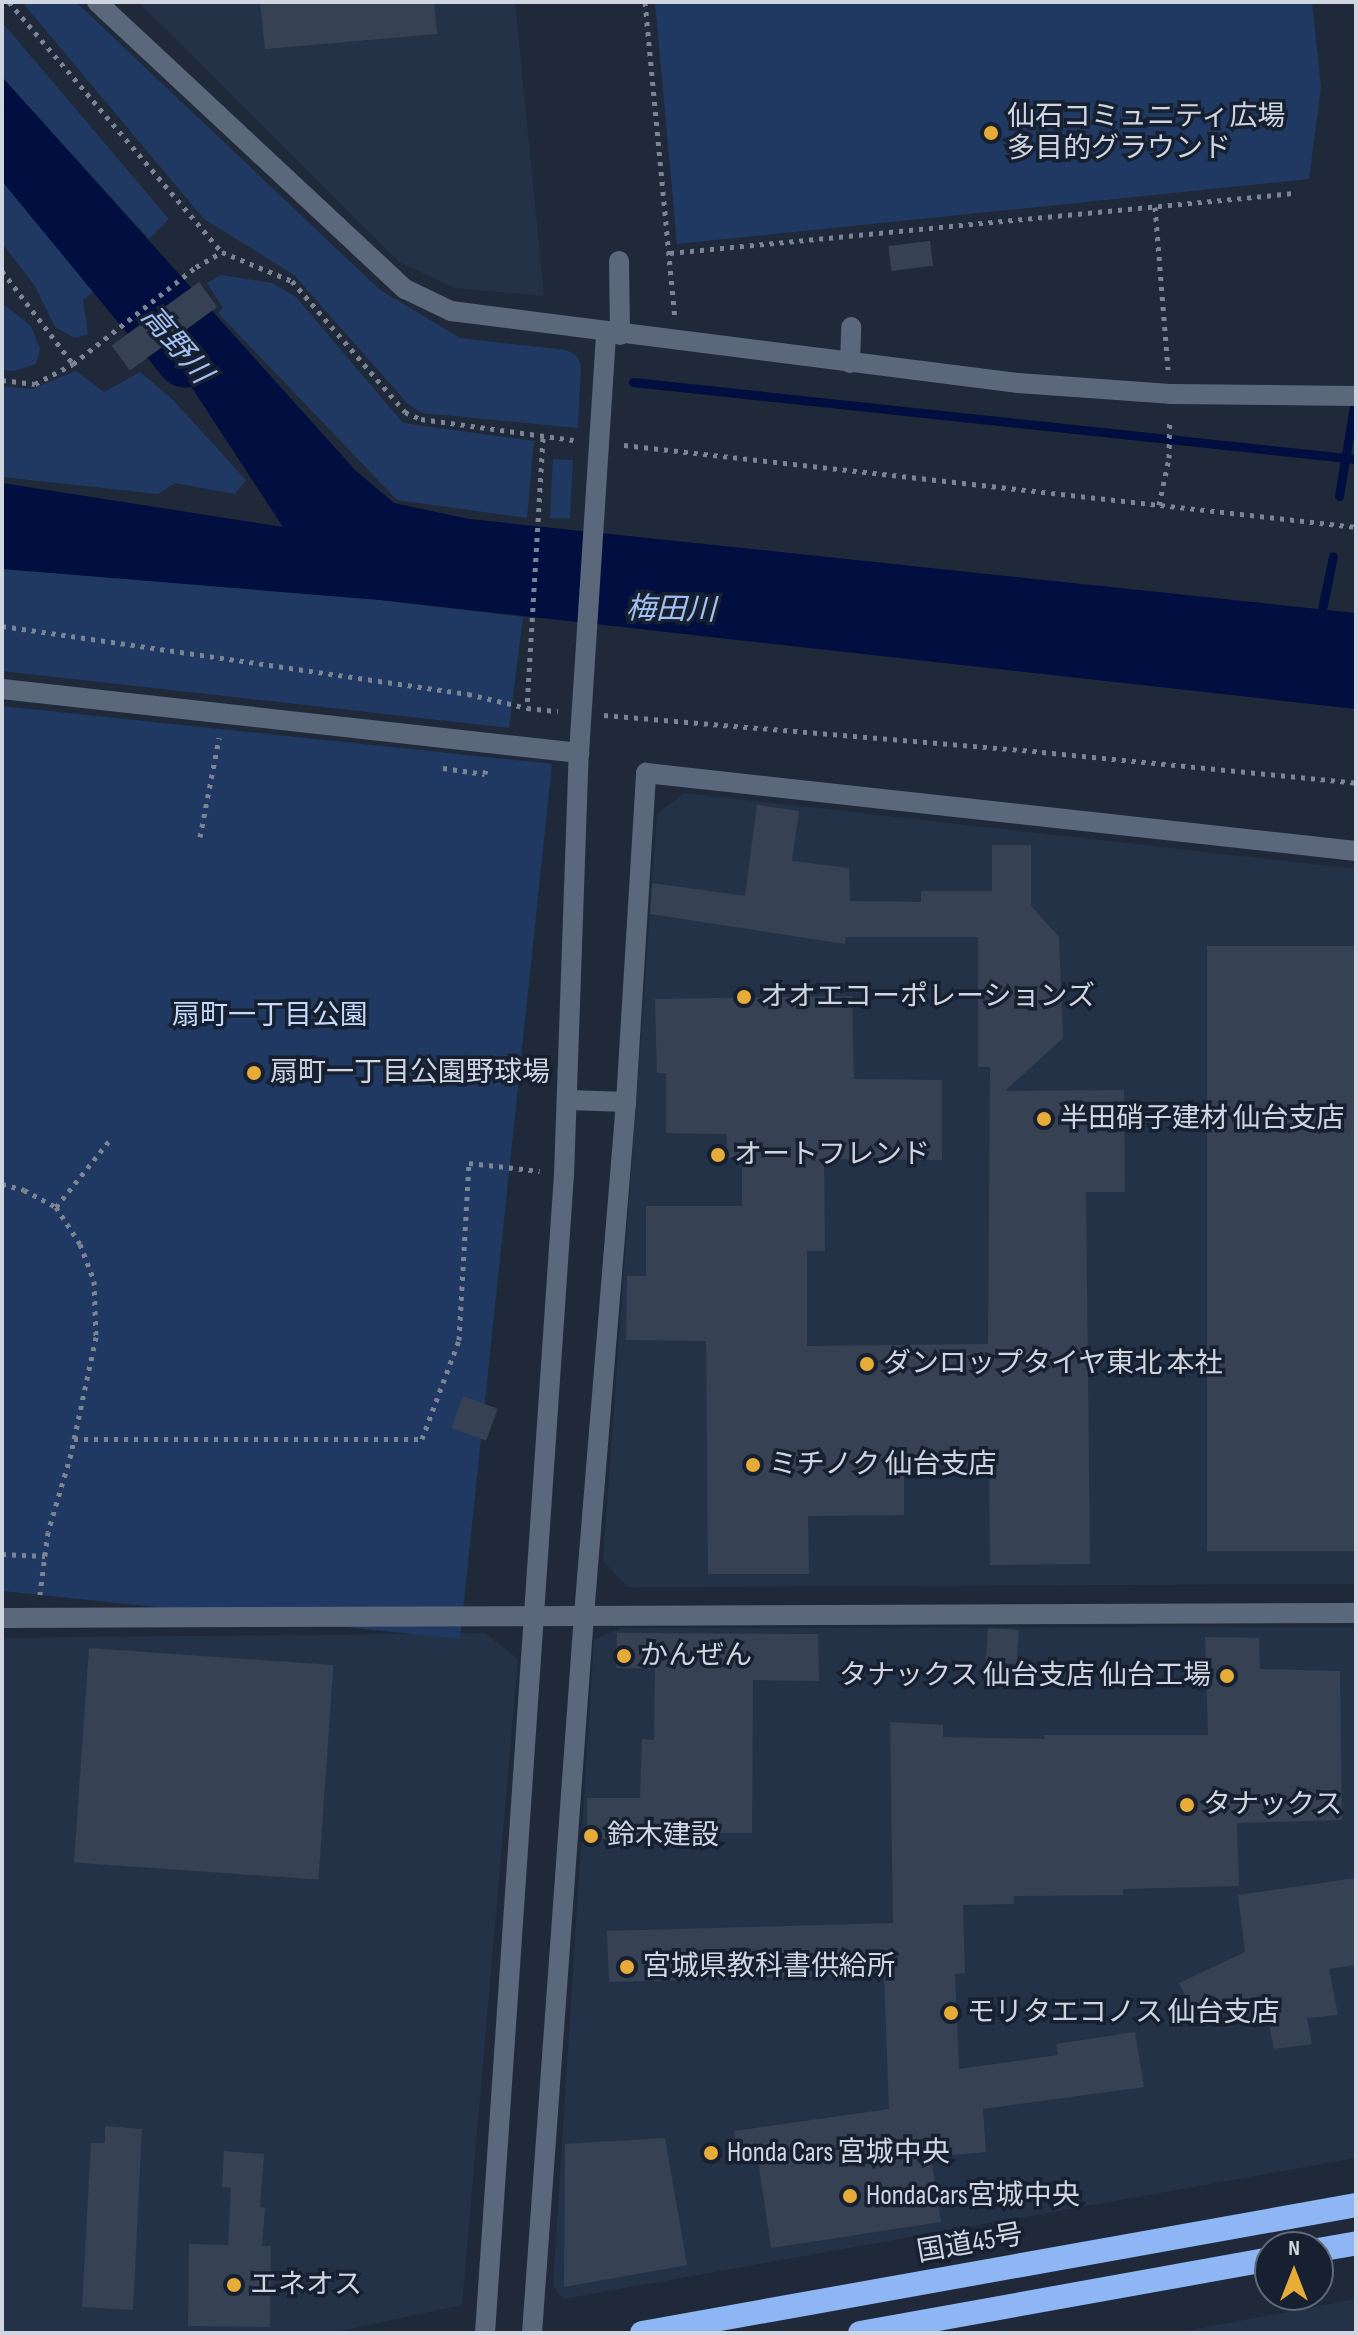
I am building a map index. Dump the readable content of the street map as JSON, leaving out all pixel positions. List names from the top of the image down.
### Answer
{
  "streets": {
    "highway": ["国道45号"]
  },
  "water": ["高野川", "梅田川"],
  "parks": ["扇町一丁目公園"],
  "places": [
    "仙石コミュニティ広場 多目的グラウンド",
    "オオエコーポレーションズ",
    "扇町一丁目公園野球場",
    "半田硝子建材 仙台支店",
    "オートフレンド",
    "ダンロップタイヤ東北 本社",
    "ミチノク 仙台支店",
    "かんぜん",
    "タナックス 仙台支店 仙台工場",
    "タナックス",
    "鈴木建設",
    "宮城県教科書供給所",
    "モリタエコノス 仙台支店",
    "Honda Cars 宮城中央",
    "HondaCars宮城中央",
    "エネオス"
  ],
  "north": "top"
}
